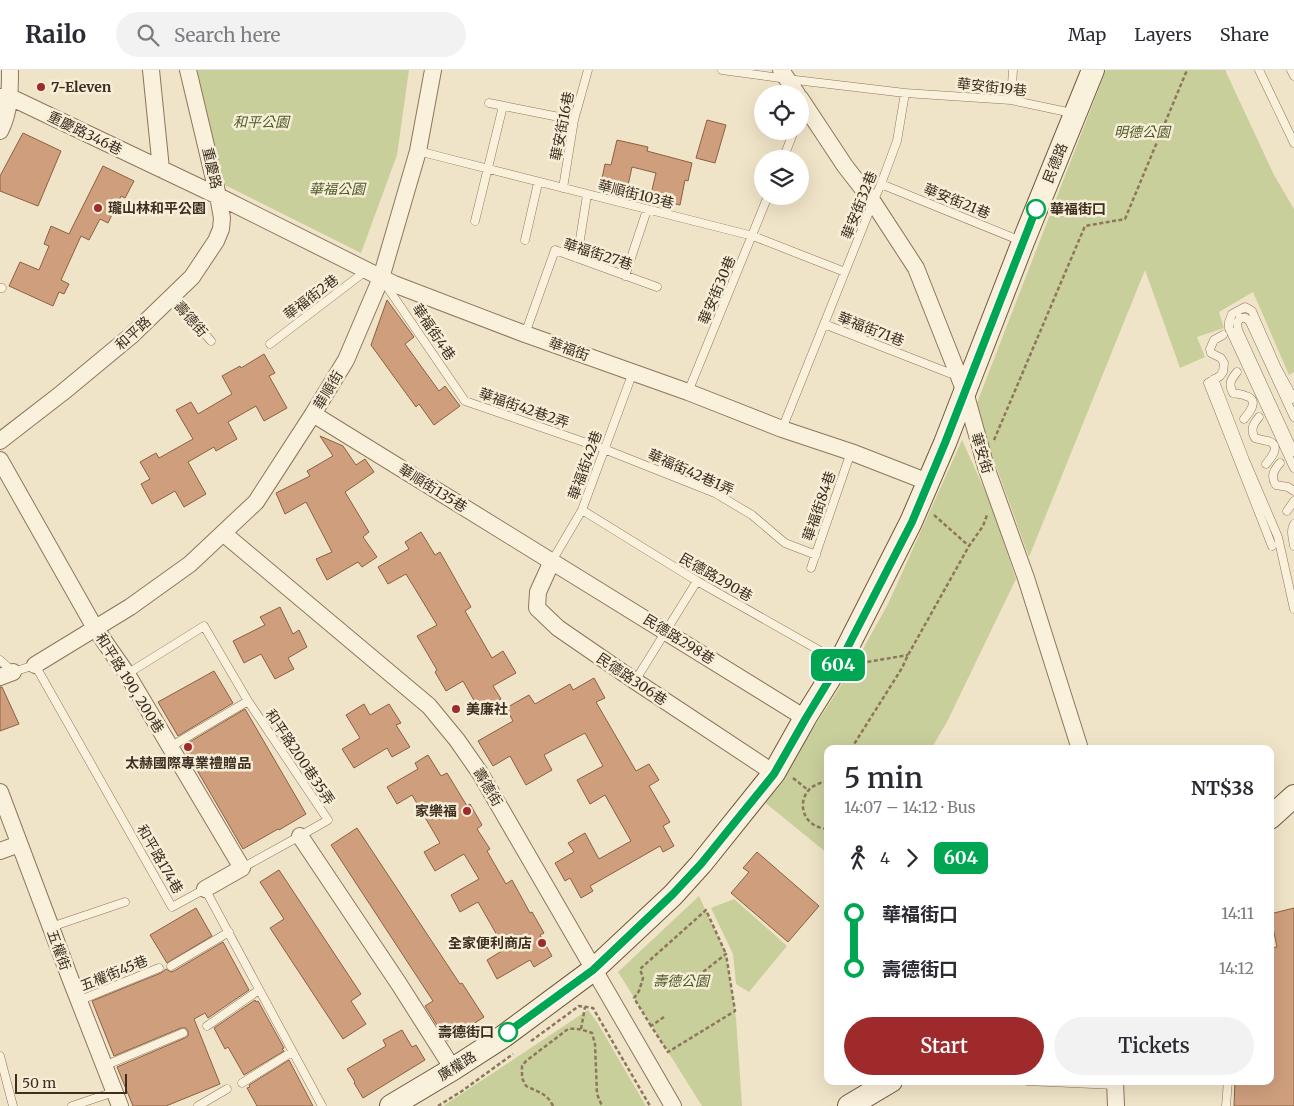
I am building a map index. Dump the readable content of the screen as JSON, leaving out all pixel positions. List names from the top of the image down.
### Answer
{
  "streets": {
    "street": [
      "重慶路346巷",
      "民德路",
      "重慶路",
      "壽德街",
      "和平路",
      "華福街",
      "華順街",
      "華安街",
      "華順街135巷",
      "民德路298巷",
      "民德路306巷",
      "和平路 190, 200巷",
      "五權街",
      "廣權路"
    ],
    "lane": [
      "華安街19巷",
      "華安街16巷",
      "華順街103巷",
      "華安街21巷",
      "華安街32巷",
      "華福街27巷",
      "華安街30巷",
      "華福街2巷",
      "華福街71巷",
      "華福街4巷",
      "華福街42巷2弄",
      "華福街42巷",
      "華福街42巷1弄",
      "華福街84巷",
      "民德路290巷",
      "和平路200巷35弄",
      "和平路174巷",
      "五權街45巷"
    ]
  },
  "crossings": [
    ["華安街19巷", "民德路"],
    ["華安街19巷", "華安街32巷"],
    ["華安街19巷", "華安街"],
    ["華安街16巷", "華順街103巷"],
    ["重慶路346巷", "重慶路"],
    ["民德路", "華安街21巷"],
    ["民德路", "壽德街"],
    ["民德路", "華福街71巷"],
    ["民德路", "華福街"],
    ["民德路", "華安街"],
    ["民德路", "民德路290巷"],
    ["民德路", "民德路298巷"],
    ["民德路", "民德路306巷"],
    ["民德路", "廣權路"],
    ["重慶路", "和平路"],
    ["重慶路", "華福街"],
    ["華順街103巷", "華安街32巷"],
    ["華順街103巷", "華安街30巷"],
    ["華順街103巷", "華順街"],
    ["華安街21巷", "華安街32巷"],
    ["華安街32巷", "華福街71巷"],
    ["華安街32巷", "華安街"],
    ["華福街27巷", "華福街"],
    ["華安街30巷", "華福街"],
    ["華福街2巷", "華福街4巷"],
    ["華福街2巷", "華福街"],
    ["華福街2巷", "華順街"],
    ["壽德街", "和平路"],
    ["壽德街", "華順街"],
    ["壽德街", "廣權路"],
    ["華福街71巷", "華福街"],
    ["華福街71巷", "華安街"],
    ["華福街4巷", "華福街"],
    ["華福街4巷", "華順街"],
    ["華福街4巷", "華福街42巷2弄"],
    ["和平路", "華福街"],
    ["華福街", "華順街"],
    ["華福街", "華福街42巷"],
    ["華福街", "華福街84巷"],
    ["華順街", "華順街135巷"],
    ["華順街", "和平路 190, 200巷"],
    ["華順街", "和平路174巷"],
    ["華福街42巷2弄", "華福街42巷"],
    ["華福街42巷2弄", "華福街42巷1弄"],
    ["華福街42巷", "華福街42巷1弄"],
    ["華福街42巷", "華順街135巷"],
    ["華福街42巷", "民德路290巷"],
    ["華福街42巷", "民德路298巷"],
    ["華福街42巷", "民德路306巷"],
    ["華福街42巷1弄", "華福街84巷"],
    ["華順街135巷", "民德路298巷"],
    ["華順街135巷", "民德路306巷"],
    ["民德路298巷", "民德路306巷"],
    ["和平路 190, 200巷", "和平路200巷35弄"],
    ["五權街", "五權街45巷"]
  ],
  "parks": [
    "和平公園",
    "明德公園",
    "華福公園",
    "壽德公園"
  ],
  "places": [
    "7-Eleven",
    "瓏山林和平公園",
    "華福街口",
    "美廉社",
    "太赫國際專業禮贈品",
    "家樂福",
    "全家便利商店",
    "壽德街口"
  ],
  "lines": ["bus line 604"],
  "scale_bar": "50 m",
  "page": {
    "header": "Railo",
    "search": "Search here",
    "nav": ["Map", "Layers", "Share"],
    "on_map": "604",
    "heading": ["5 min", "14:07 – 14:12 · Bus", "NT$38"],
    "legs": ["4", "604"],
    "list": [
      {
        "name": "華福街口",
        "value": "14:11"
      },
      {
        "name": "壽德街口",
        "value": "14:12"
      }
    ],
    "buttons": ["Start", "Tickets"],
    "scale": "50 m"
  }
}
